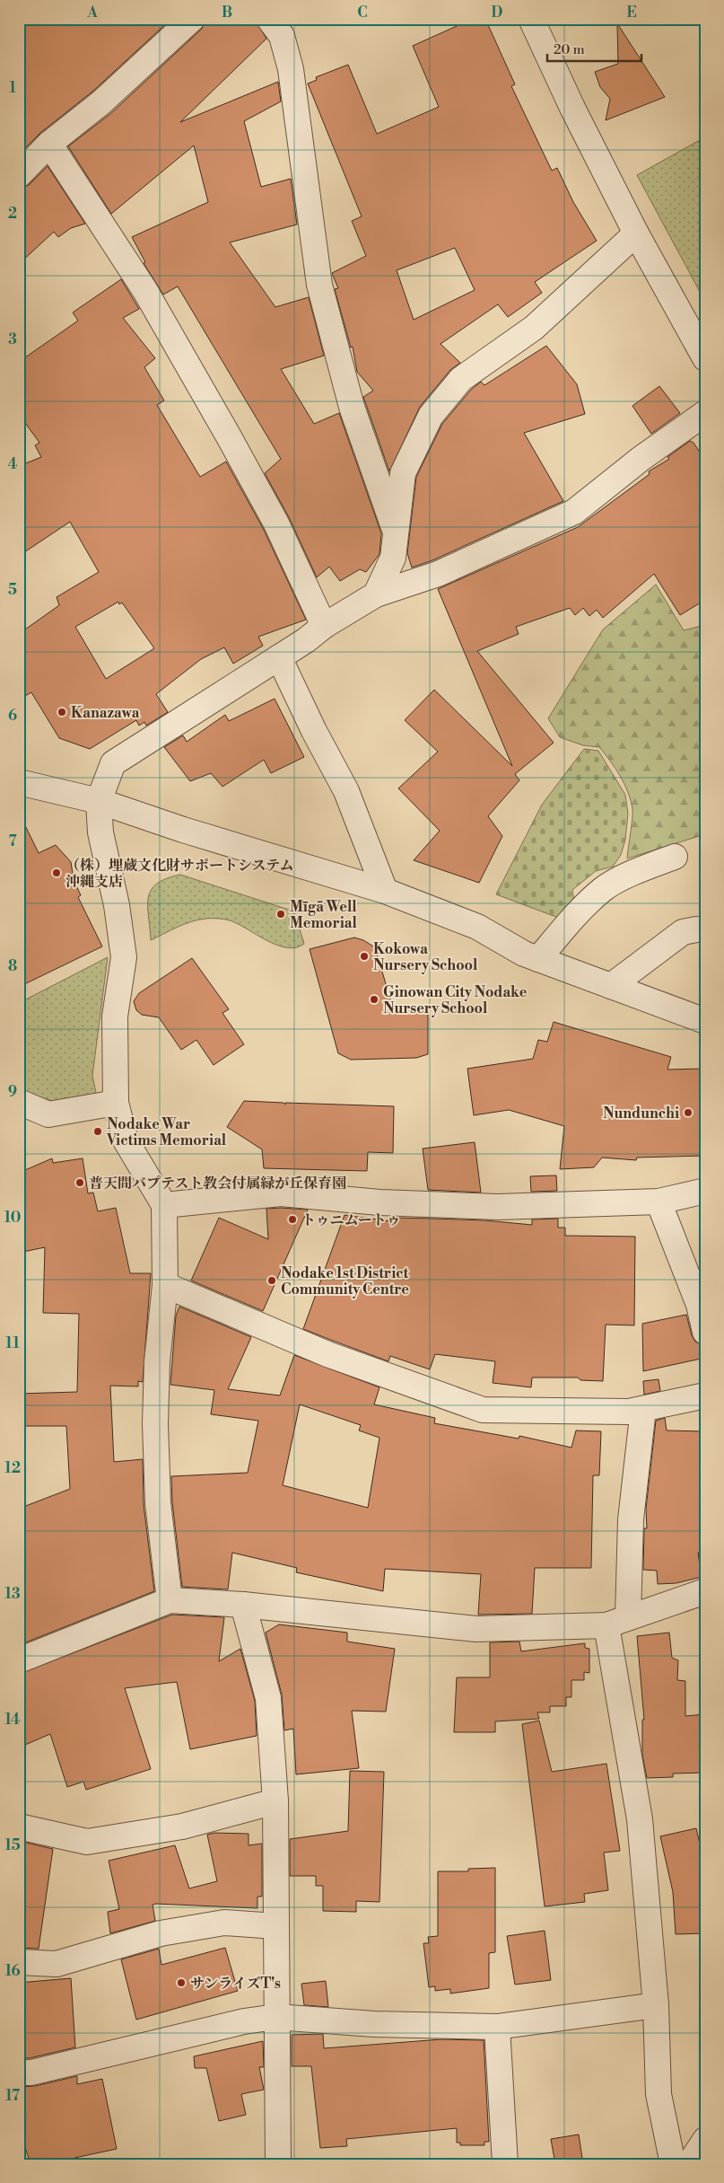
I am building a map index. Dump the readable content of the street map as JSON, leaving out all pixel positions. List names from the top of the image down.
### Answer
{
  "places": [
    "Kanazawa",
    "（株）埋蔵文化財サポートシステム 沖縄支店",
    "Mīgā Well Memorial",
    "Kokowa Nursery School",
    "Ginowan City Nodake Nursery School",
    "Nundunchi",
    "Nodake War Victims Memorial",
    "普天間バプテスト教会付属緑が丘保育園",
    "トゥニムートゥ",
    "Nodake 1st District Community Centre",
    "サンライズT's"
  ],
  "scale_bar": "20 m",
  "grid": {
    "columns": [
      "A",
      "B",
      "C",
      "D",
      "E"
    ],
    "rows": [
      "1",
      "2",
      "3",
      "4",
      "5",
      "6",
      "7",
      "8",
      "9",
      "10",
      "11",
      "12",
      "13",
      "14",
      "15",
      "16",
      "17"
    ]
  }
}
